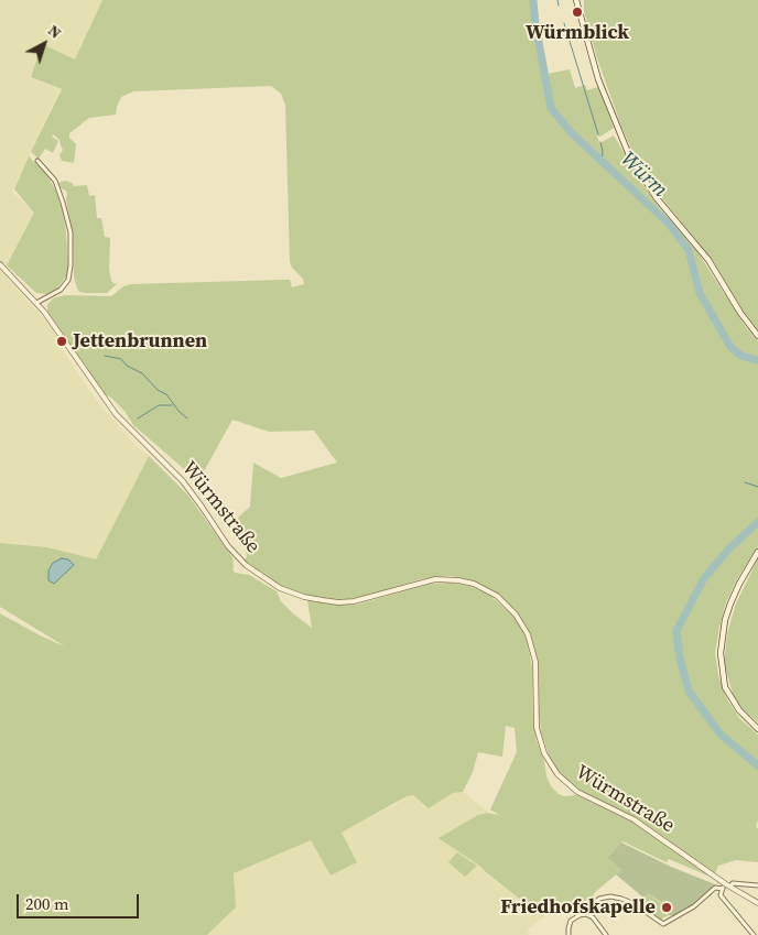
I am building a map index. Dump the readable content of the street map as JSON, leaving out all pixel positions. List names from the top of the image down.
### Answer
{
  "streets": {
    "street": ["Würmstraße"]
  },
  "water": ["Würm"],
  "places": ["Würmblick", "Jettenbrunnen", "Friedhofskapelle"],
  "scale_bar": "200 m",
  "north": "top right"
}
